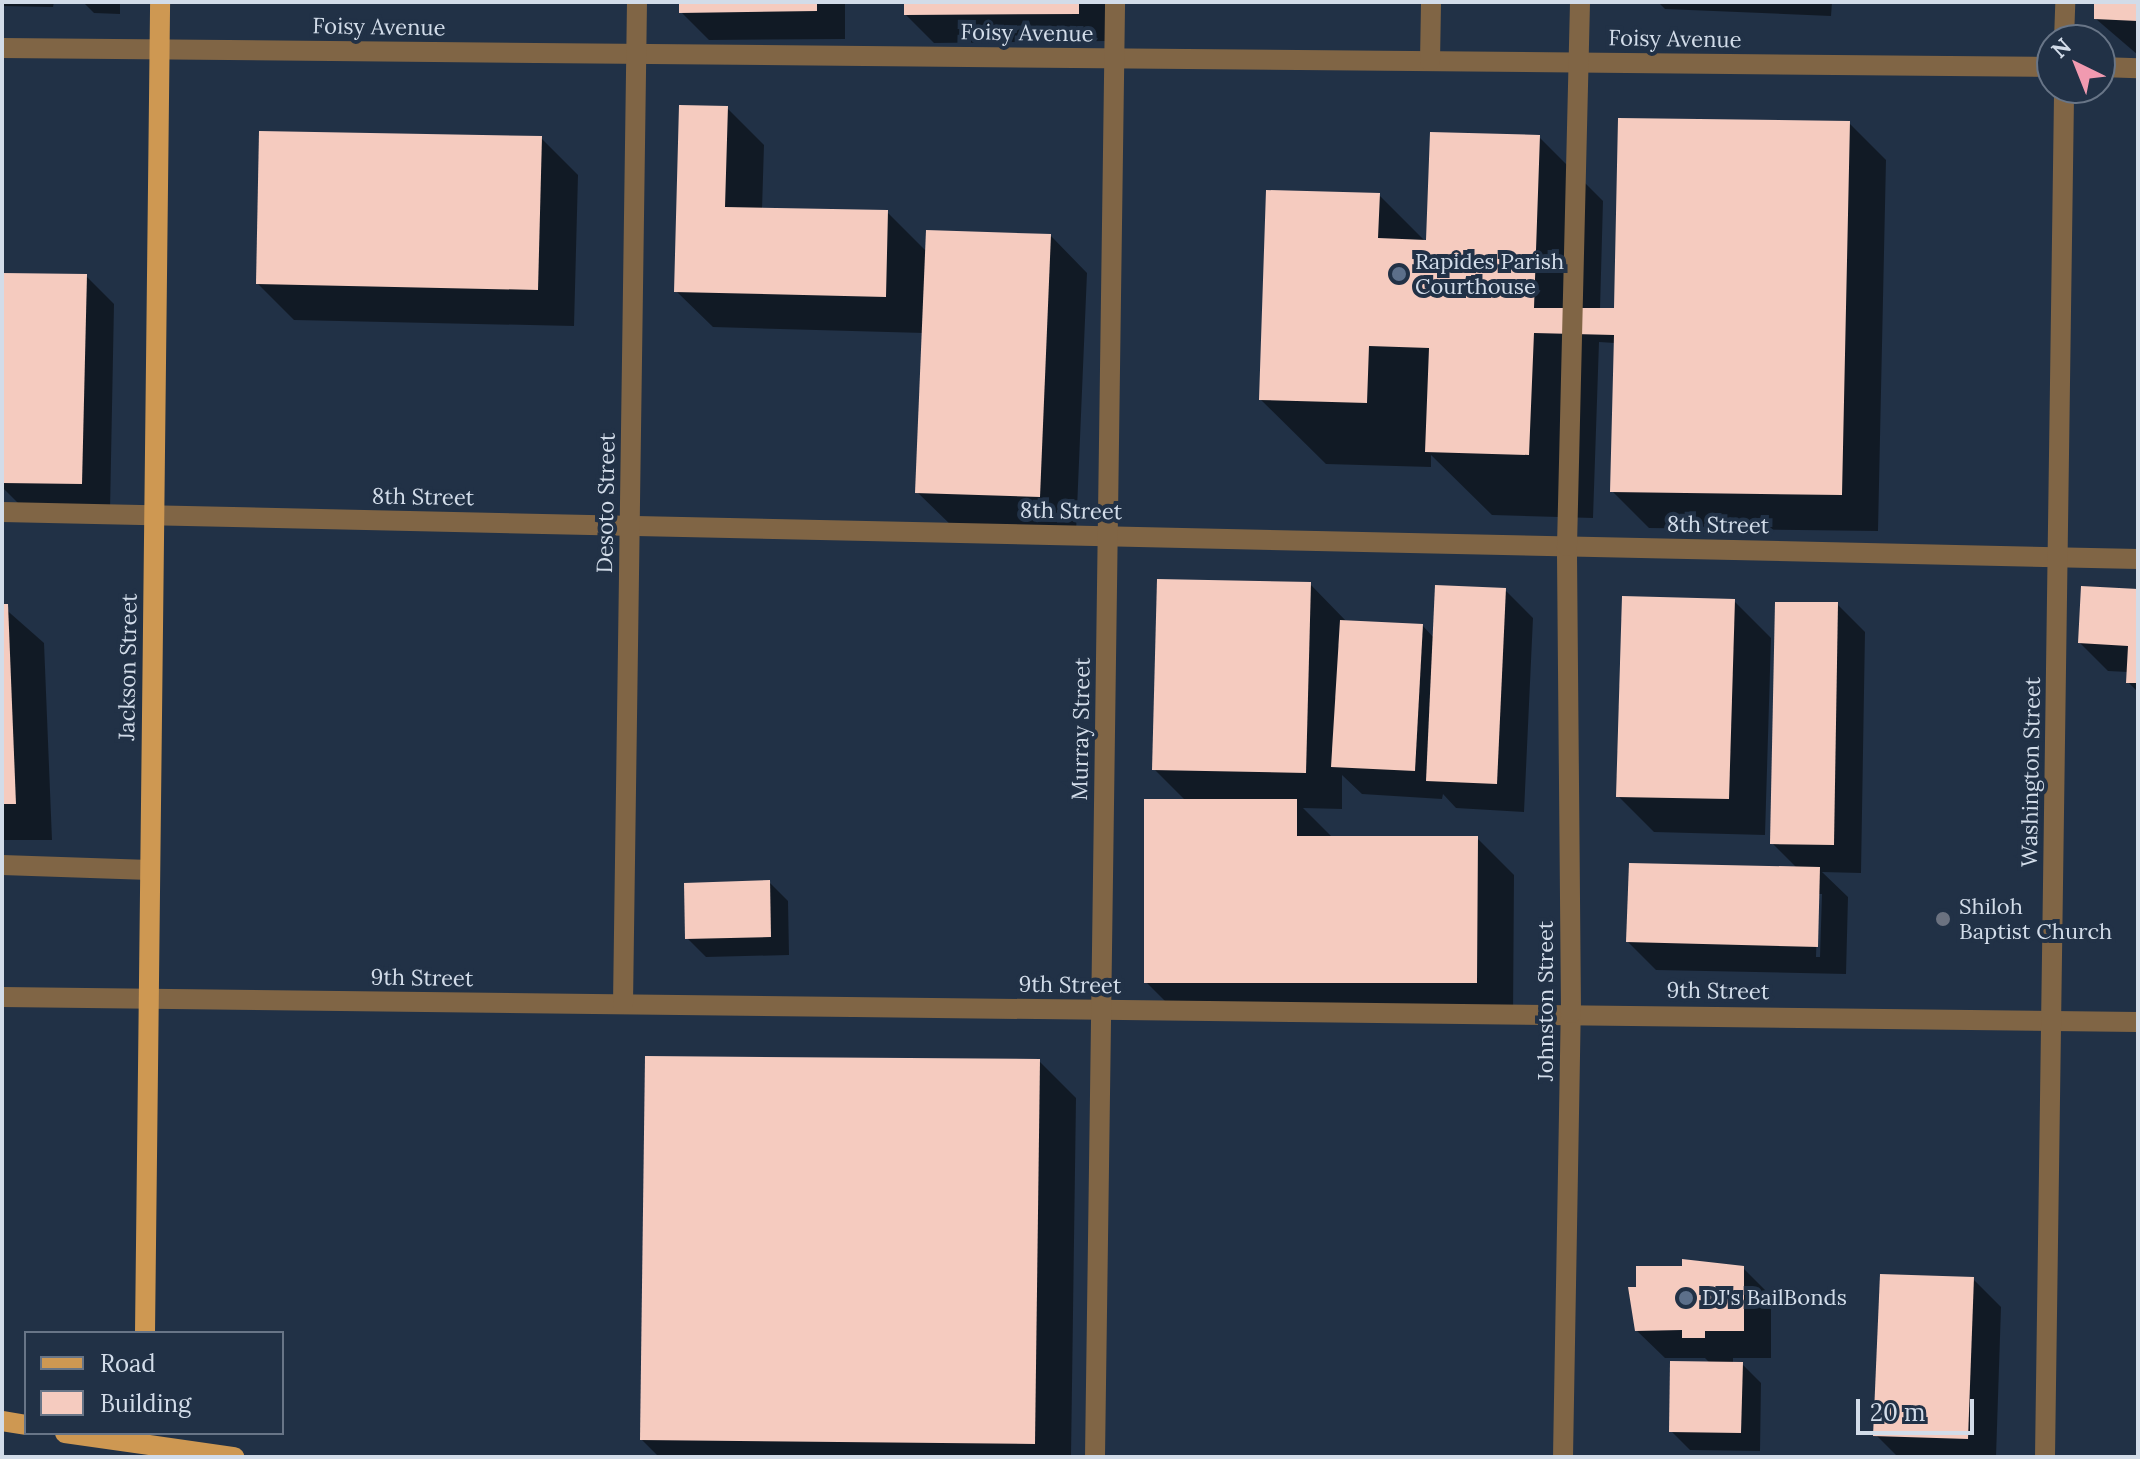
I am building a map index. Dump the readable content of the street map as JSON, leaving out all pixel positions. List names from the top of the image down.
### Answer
{
  "streets": {
    "main road": ["Jackson Street"],
    "street": [
      "Foisy Avenue",
      "8th Street",
      "Desoto Street",
      "Murray Street",
      "Washington Street",
      "9th Street",
      "Johnston Street"
    ]
  },
  "crossings": [
    ["Foisy Avenue", "Desoto Street"],
    ["Foisy Avenue", "Jackson Street"],
    ["Foisy Avenue", "Murray Street"],
    ["Foisy Avenue", "Johnston Street"],
    ["8th Street", "Desoto Street"],
    ["8th Street", "Jackson Street"],
    ["8th Street", "Murray Street"],
    ["8th Street", "Washington Street"],
    ["8th Street", "Johnston Street"],
    ["Desoto Street", "9th Street"],
    ["Jackson Street", "9th Street"],
    ["Murray Street", "9th Street"],
    ["Washington Street", "9th Street"],
    ["9th Street", "Johnston Street"]
  ],
  "places": ["Rapides Parish Courthouse", "Shiloh Baptist Church", "DJ's BailBonds"],
  "legend": ["Road", "Building"],
  "scale_bar": "20 m",
  "north": "top left"
}
